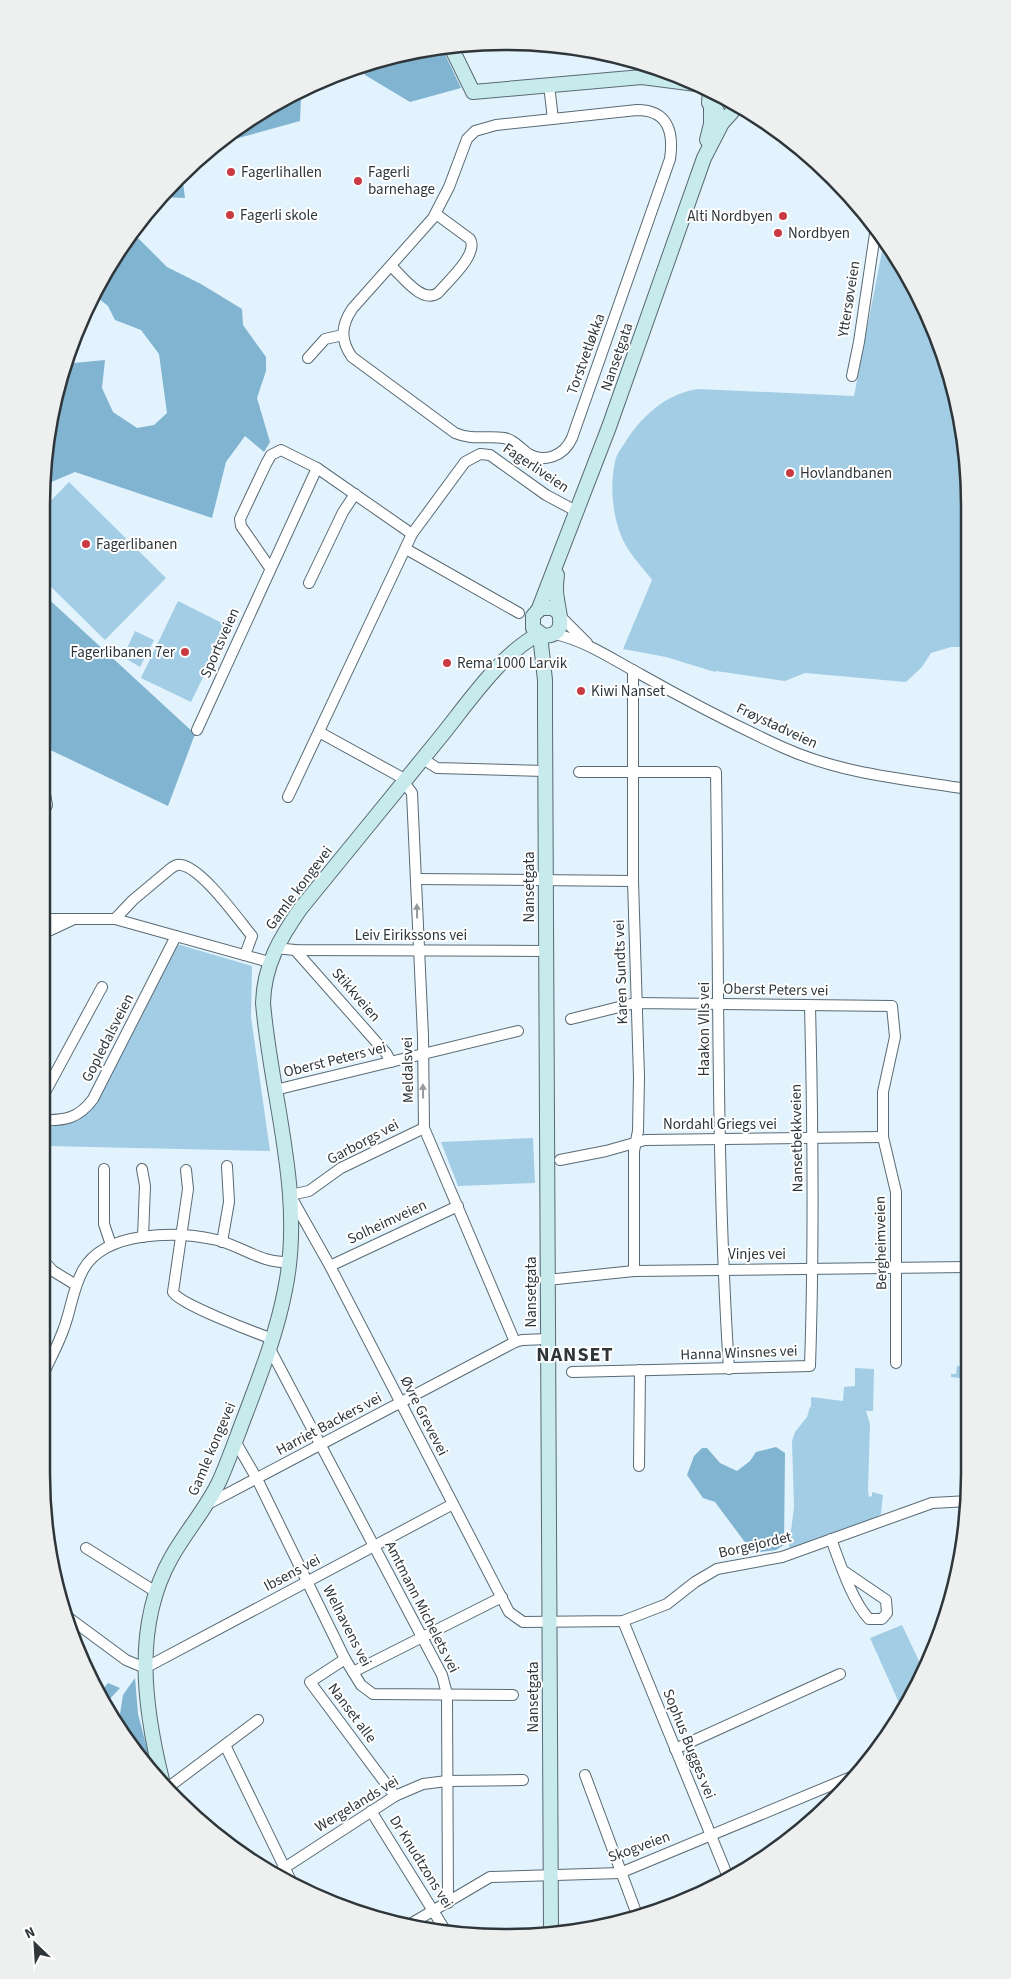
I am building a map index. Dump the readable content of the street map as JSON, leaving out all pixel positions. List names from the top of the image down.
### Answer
{
  "streets": {
    "main road": ["Nansetgata", "Gamle kongevei"],
    "street": [
      "Yttersøveien",
      "Torstvetløkka",
      "Fagerliveien",
      "Sportsveien",
      "Frøystadveien",
      "Leiv Eirikssons vei",
      "Karen Sundts vei",
      "Oberst Peters vei",
      "Stikkveien",
      "Haakon VIIs vei",
      "Gopledalsveien",
      "Meldalsvei",
      "Nordahl Griegs vei",
      "Nansetbekkveien",
      "Garborgs vei",
      "Solheimveien",
      "Bergheimveien",
      "Vinjes vei",
      "Hanna Winsnes vei",
      "Øvre Grevevei",
      "Harriet Backers vei",
      "Borgejordet",
      "Ibsens vei",
      "Amtmann Michelets vei",
      "Welhavens vei",
      "Nanset alle",
      "Sophus Bugges vei",
      "Wergelands vei",
      "Skogveien",
      "Dr Knudtzons vei"
    ]
  },
  "crossings": [
    ["Nansetgata", "Fagerliveien"],
    ["Nansetgata", "Frøystadveien"],
    ["Nansetgata", "Gamle kongevei"],
    ["Nansetgata", "Leiv Eirikssons vei"],
    ["Nansetgata", "Vinjes vei"],
    ["Nansetgata", "Øvre Grevevei"],
    ["Nansetgata", "Harriet Backers vei"],
    ["Nansetgata", "Borgejordet"],
    ["Nansetgata", "Skogveien"],
    ["Frøystadveien", "Gamle kongevei"],
    ["Frøystadveien", "Karen Sundts vei"],
    ["Gamle kongevei", "Leiv Eirikssons vei"],
    ["Gamle kongevei", "Oberst Peters vei"],
    ["Gamle kongevei", "Meldalsvei"],
    ["Gamle kongevei", "Garborgs vei"],
    ["Gamle kongevei", "Øvre Grevevei"],
    ["Gamle kongevei", "Harriet Backers vei"],
    ["Gamle kongevei", "Ibsens vei"],
    ["Gamle kongevei", "Amtmann Michelets vei"],
    ["Gamle kongevei", "Welhavens vei"],
    ["Leiv Eirikssons vei", "Stikkveien"],
    ["Leiv Eirikssons vei", "Meldalsvei"],
    ["Karen Sundts vei", "Oberst Peters vei"],
    ["Karen Sundts vei", "Haakon VIIs vei"],
    ["Karen Sundts vei", "Nordahl Griegs vei"],
    ["Karen Sundts vei", "Vinjes vei"],
    ["Oberst Peters vei", "Stikkveien"],
    ["Oberst Peters vei", "Haakon VIIs vei"],
    ["Oberst Peters vei", "Meldalsvei"],
    ["Oberst Peters vei", "Nansetbekkveien"],
    ["Oberst Peters vei", "Bergheimveien"],
    ["Haakon VIIs vei", "Nordahl Griegs vei"],
    ["Haakon VIIs vei", "Vinjes vei"],
    ["Haakon VIIs vei", "Hanna Winsnes vei"],
    ["Meldalsvei", "Garborgs vei"],
    ["Meldalsvei", "Solheimveien"],
    ["Meldalsvei", "Harriet Backers vei"],
    ["Nordahl Griegs vei", "Nansetbekkveien"],
    ["Nordahl Griegs vei", "Bergheimveien"],
    ["Nansetbekkveien", "Vinjes vei"],
    ["Nansetbekkveien", "Hanna Winsnes vei"],
    ["Garborgs vei", "Øvre Grevevei"],
    ["Solheimveien", "Øvre Grevevei"],
    ["Bergheimveien", "Vinjes vei"],
    ["Vinjes vei", "Hanna Winsnes vei"],
    ["Øvre Grevevei", "Harriet Backers vei"],
    ["Øvre Grevevei", "Borgejordet"],
    ["Øvre Grevevei", "Ibsens vei"],
    ["Harriet Backers vei", "Amtmann Michelets vei"],
    ["Harriet Backers vei", "Welhavens vei"],
    ["Borgejordet", "Sophus Bugges vei"],
    ["Ibsens vei", "Amtmann Michelets vei"],
    ["Ibsens vei", "Welhavens vei"],
    ["Amtmann Michelets vei", "Welhavens vei"],
    ["Amtmann Michelets vei", "Wergelands vei"],
    ["Amtmann Michelets vei", "Skogveien"],
    ["Welhavens vei", "Nanset alle"],
    ["Nanset alle", "Wergelands vei"],
    ["Sophus Bugges vei", "Skogveien"],
    ["Wergelands vei", "Dr Knudtzons vei"],
    ["Skogveien", "Dr Knudtzons vei"]
  ],
  "districts": ["NANSET"],
  "places": [
    "Fagerlihallen",
    "Fagerli barnehage",
    "Fagerli skole",
    "Alti Nordbyen",
    "Nordbyen",
    "Hovlandbanen",
    "Fagerlibanen",
    "Fagerlibanen 7er",
    "Rema 1000 Larvik",
    "Kiwi Nanset"
  ],
  "north": "top left"
}
